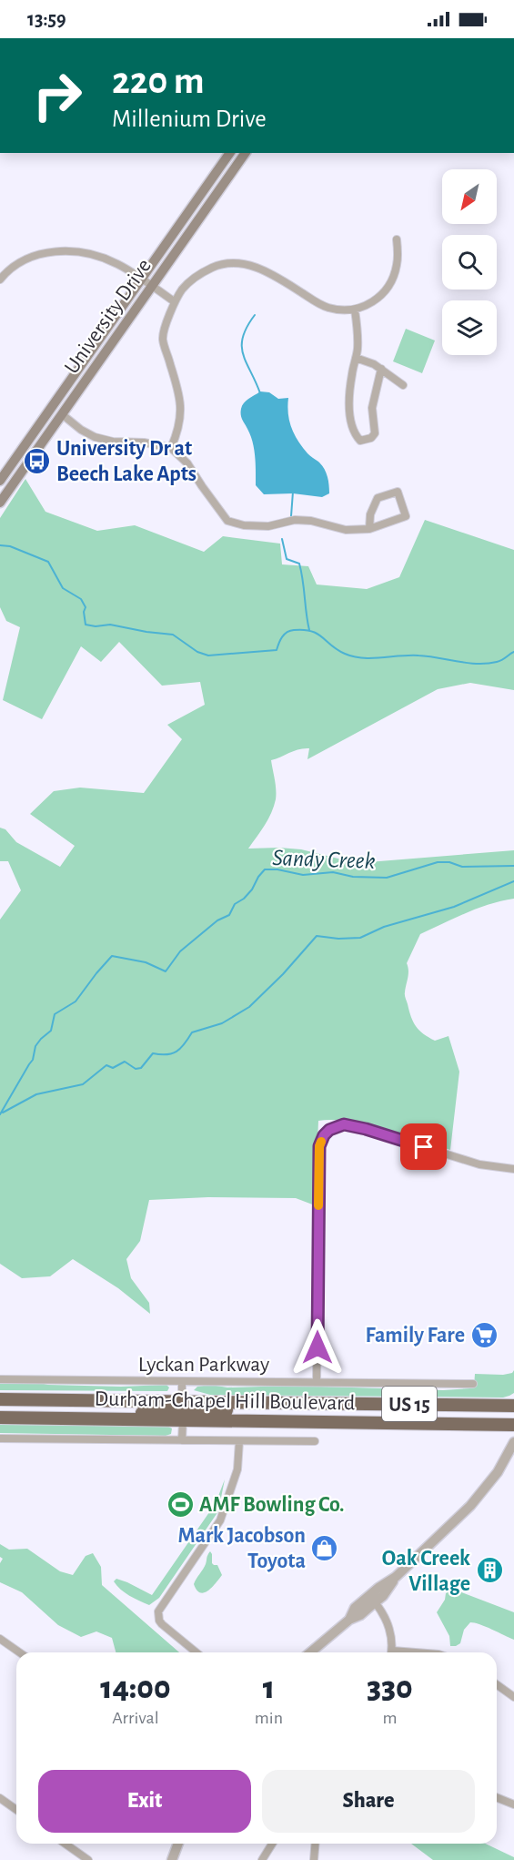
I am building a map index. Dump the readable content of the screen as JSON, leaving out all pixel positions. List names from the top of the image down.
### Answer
{
  "streets": {
    "highway": ["Durham-Chapel Hill Boulevard", "US 15"],
    "main road": ["University Drive"],
    "street": ["Lyckan Parkway"]
  },
  "water": ["Sandy Creek"],
  "places": {
    "bus stop": ["University Dr at Beech Lake Apts"],
    "supermarket": ["Family Fare"],
    "sports": ["AMF Bowling Co."],
    "shop": ["Mark Jacobson Toyota"],
    "building": ["Oak Creek Village"]
  },
  "north": "bottom left",
  "page": {
    "status": "13:59",
    "turn": ["220 m", "Millenium Drive"],
    "eta": [
      "14:00",
      "Arrival",
      "1",
      "min",
      "330",
      "m"
    ],
    "buttons": ["Exit", "Share"]
  }
}
